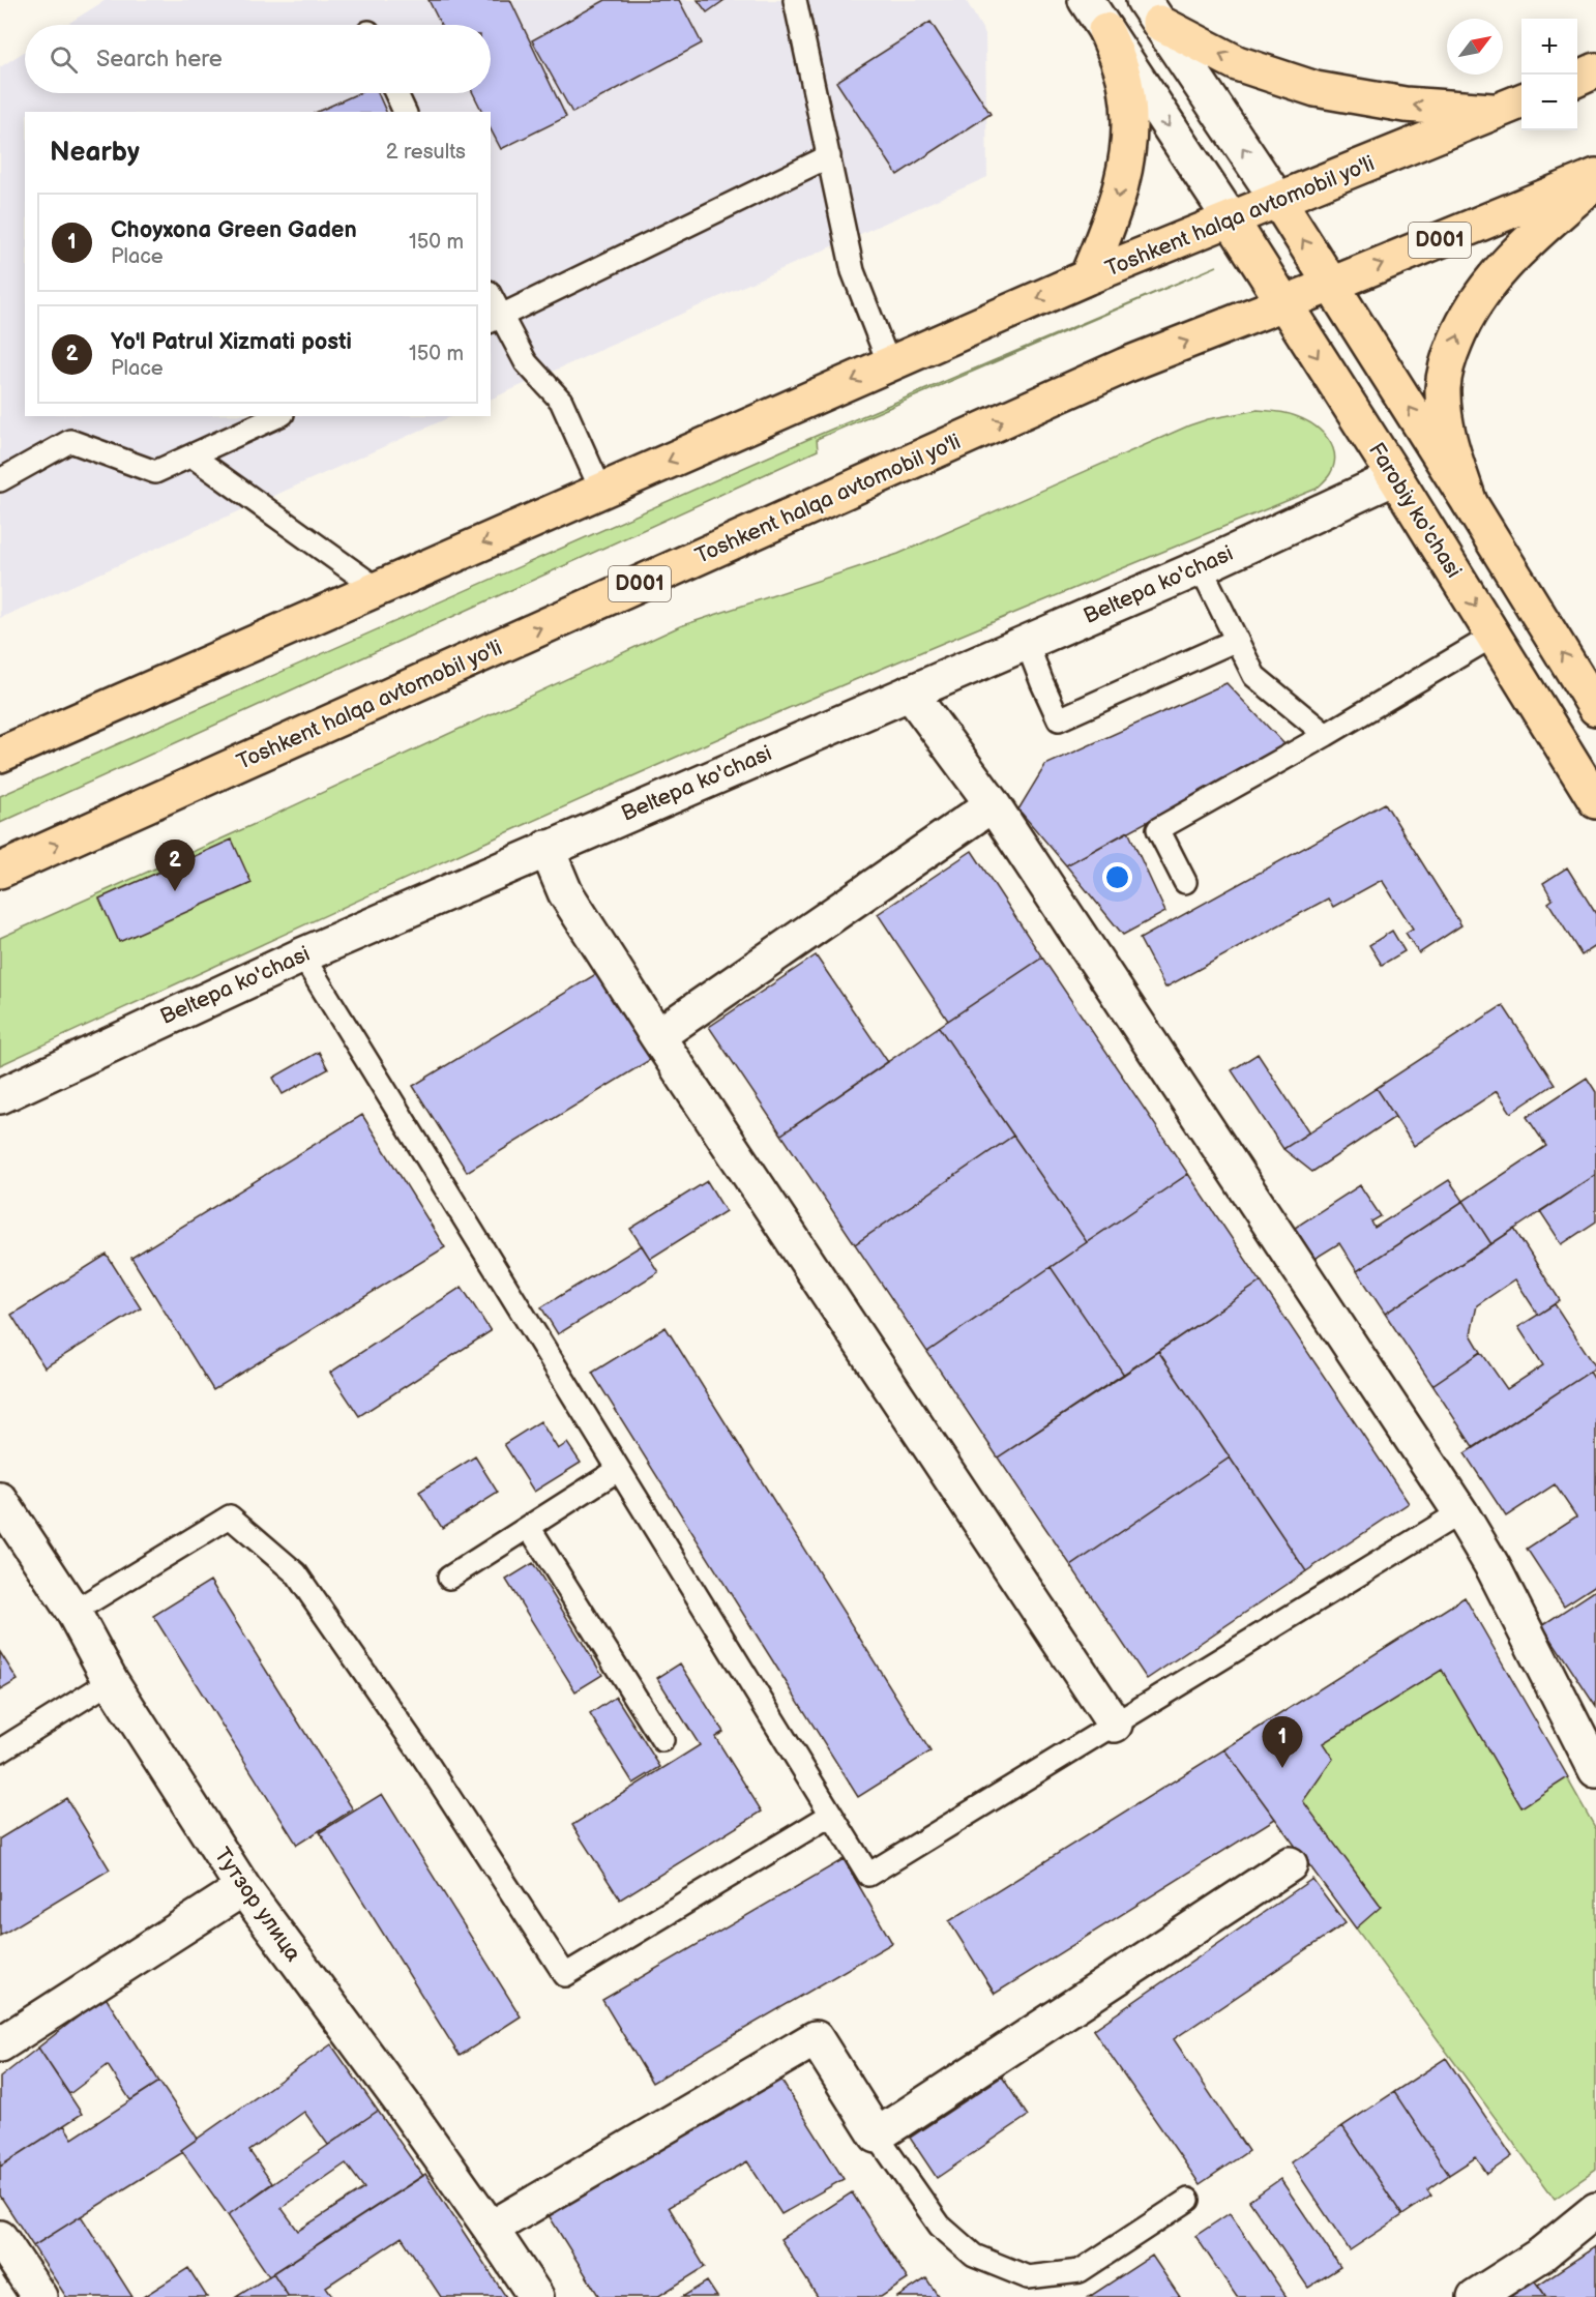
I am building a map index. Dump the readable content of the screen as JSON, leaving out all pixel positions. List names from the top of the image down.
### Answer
{
  "streets": {
    "main road": ["Toshkent halqa avtomobil yo'li", "D001", "Farobiy ko'chasi"],
    "street": ["Beltepa ko'chasi", "Тутзор улица"]
  },
  "crossings": [
    ["Toshkent halqa avtomobil yo'li", "Farobiy ko'chasi"],
    ["Farobiy ko'chasi", "Beltepa ko'chasi"]
  ],
  "north": "top right",
  "page": {
    "map_buttons": ["+", "−"],
    "search": "Search here",
    "heading": ["Nearby", "2 results"],
    "list": [
      {
        "mark": "1",
        "name": "Choyxona Green Gaden",
        "note": "Place",
        "value": "150 m"
      },
      {
        "mark": "2",
        "name": "Yo'l Patrul Xizmati posti",
        "note": "Place",
        "value": "150 m"
      }
    ],
    "pins": ["2", "1"]
  }
}
